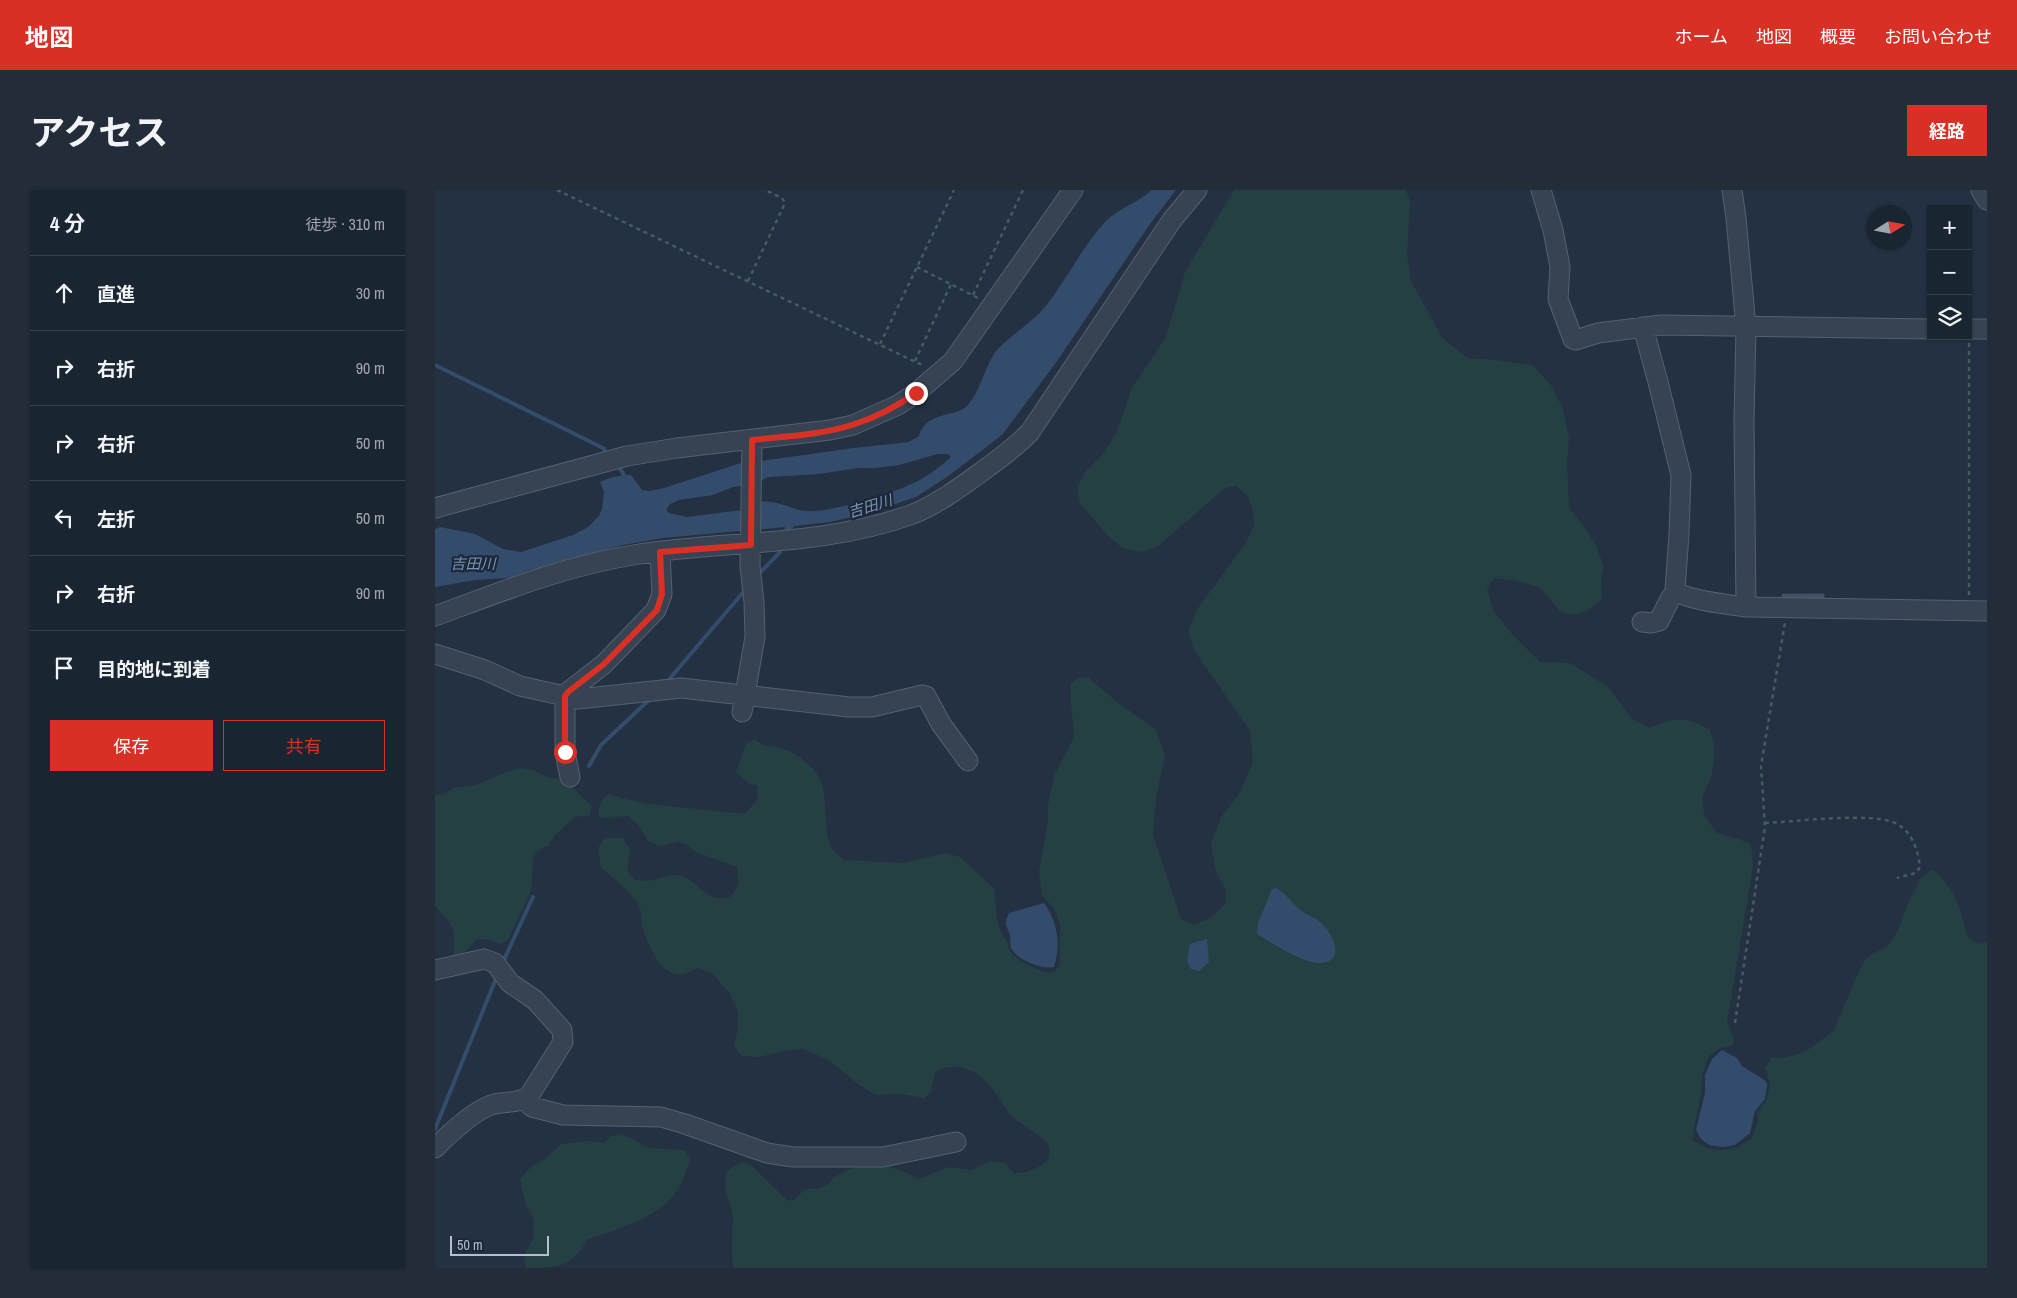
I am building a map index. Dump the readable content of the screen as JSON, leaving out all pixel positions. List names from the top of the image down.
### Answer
{
  "water": ["吉田川"],
  "scale_bar": "50 m",
  "north": "right",
  "page": {
    "header": "地図",
    "nav": [
      "ホーム",
      "地図",
      "概要",
      "お問い合わせ"
    ],
    "title": "アクセス",
    "buttons": [
      "経路",
      ["保存", "共有"]
    ],
    "heading": ["4 分", "徒歩 · 310 m"],
    "map_buttons": ["+", "−"],
    "list": [
      ["直進", "30 m"],
      ["右折", "90 m"],
      ["右折", "50 m"],
      ["左折", "50 m"],
      ["右折", "90 m"],
      "目的地に到着"
    ],
    "scale": "50 m"
  }
}
